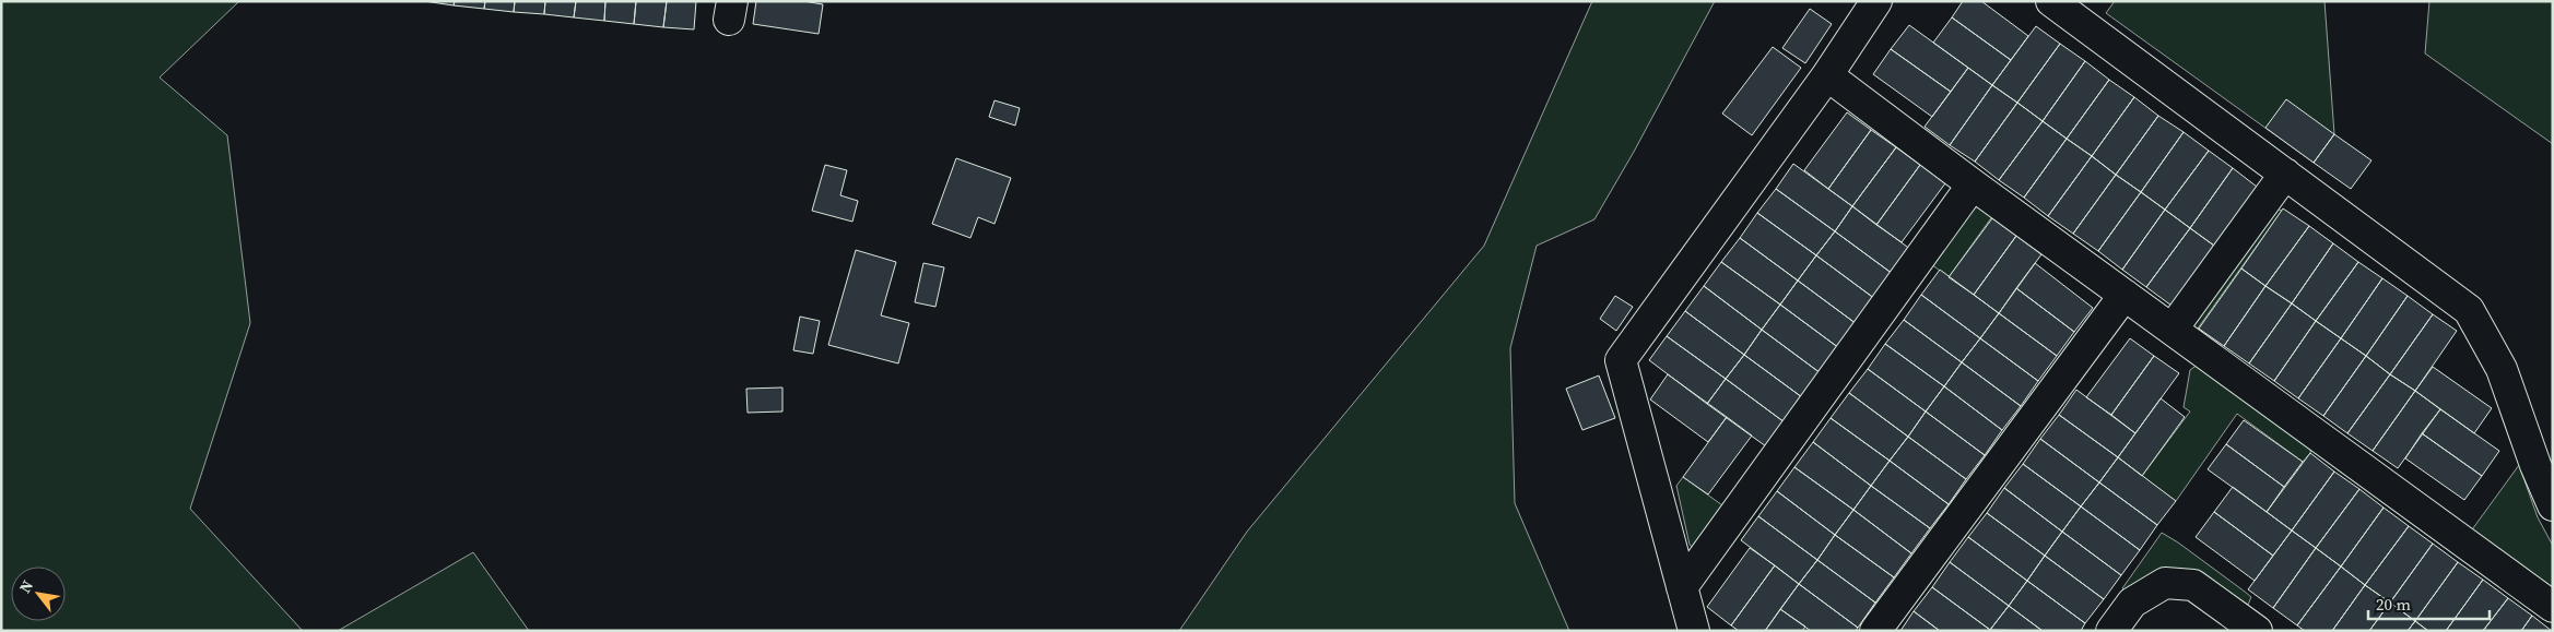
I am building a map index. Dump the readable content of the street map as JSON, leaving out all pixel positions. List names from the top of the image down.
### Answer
{
  "scale_bar": "20 m",
  "north": "top left"
}
